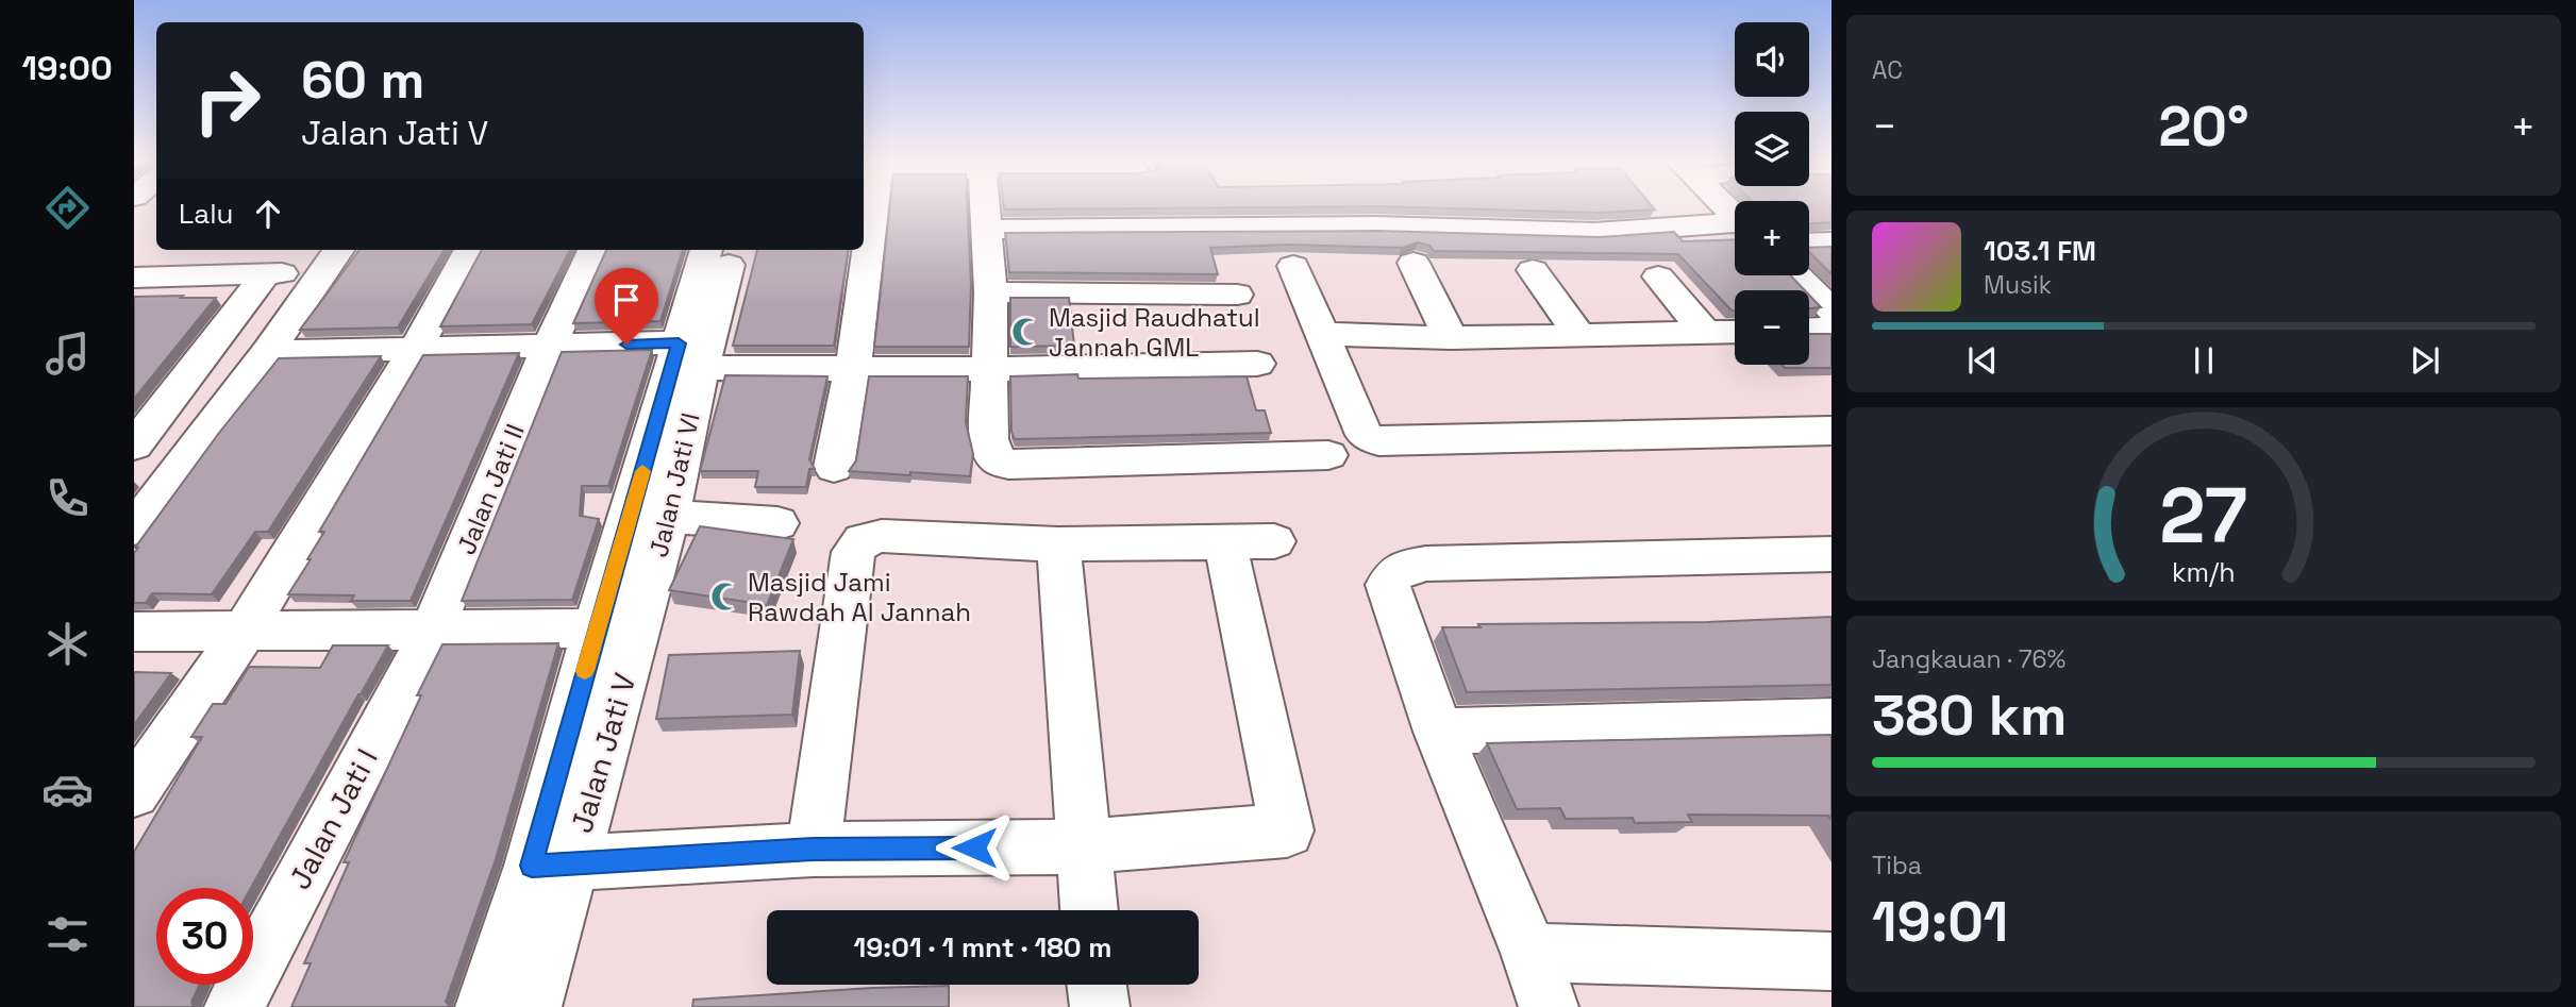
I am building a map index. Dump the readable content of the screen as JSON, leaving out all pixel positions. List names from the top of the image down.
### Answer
{
  "streets": {
    "street": [
      "Jalan Jati VI",
      "Jalan Jati II",
      "Jalan Jati V",
      "Jalan Jati I"
    ]
  },
  "crossings": [
    ["Jalan Jati VI", "Jalan Jati V"],
    ["Jalan Jati II", "Jalan Jati I"]
  ],
  "places": {
    "mosque": ["Masjid Raudhatul Jannah GML", "Masjid Jami Rawdah Al Jannah"]
  },
  "page": {
    "tabs": "19:00",
    "tile": [
      "AC",
      ["Jangkauan · 76%", "380 km"],
      ["Tiba", "19:01"]
    ],
    "map_buttons": ["+", "−"],
    "turn": ["60 m", "Jalan Jati V"],
    "heat": ["−", "20°", "+"],
    "then": "Lalu",
    "song": ["103.1 FM", "Musik"],
    "limit": "30",
    "trip": "19:01 · 1 mnt · 180 m",
    "gauge": ["27", "km/h"]
  }
}
